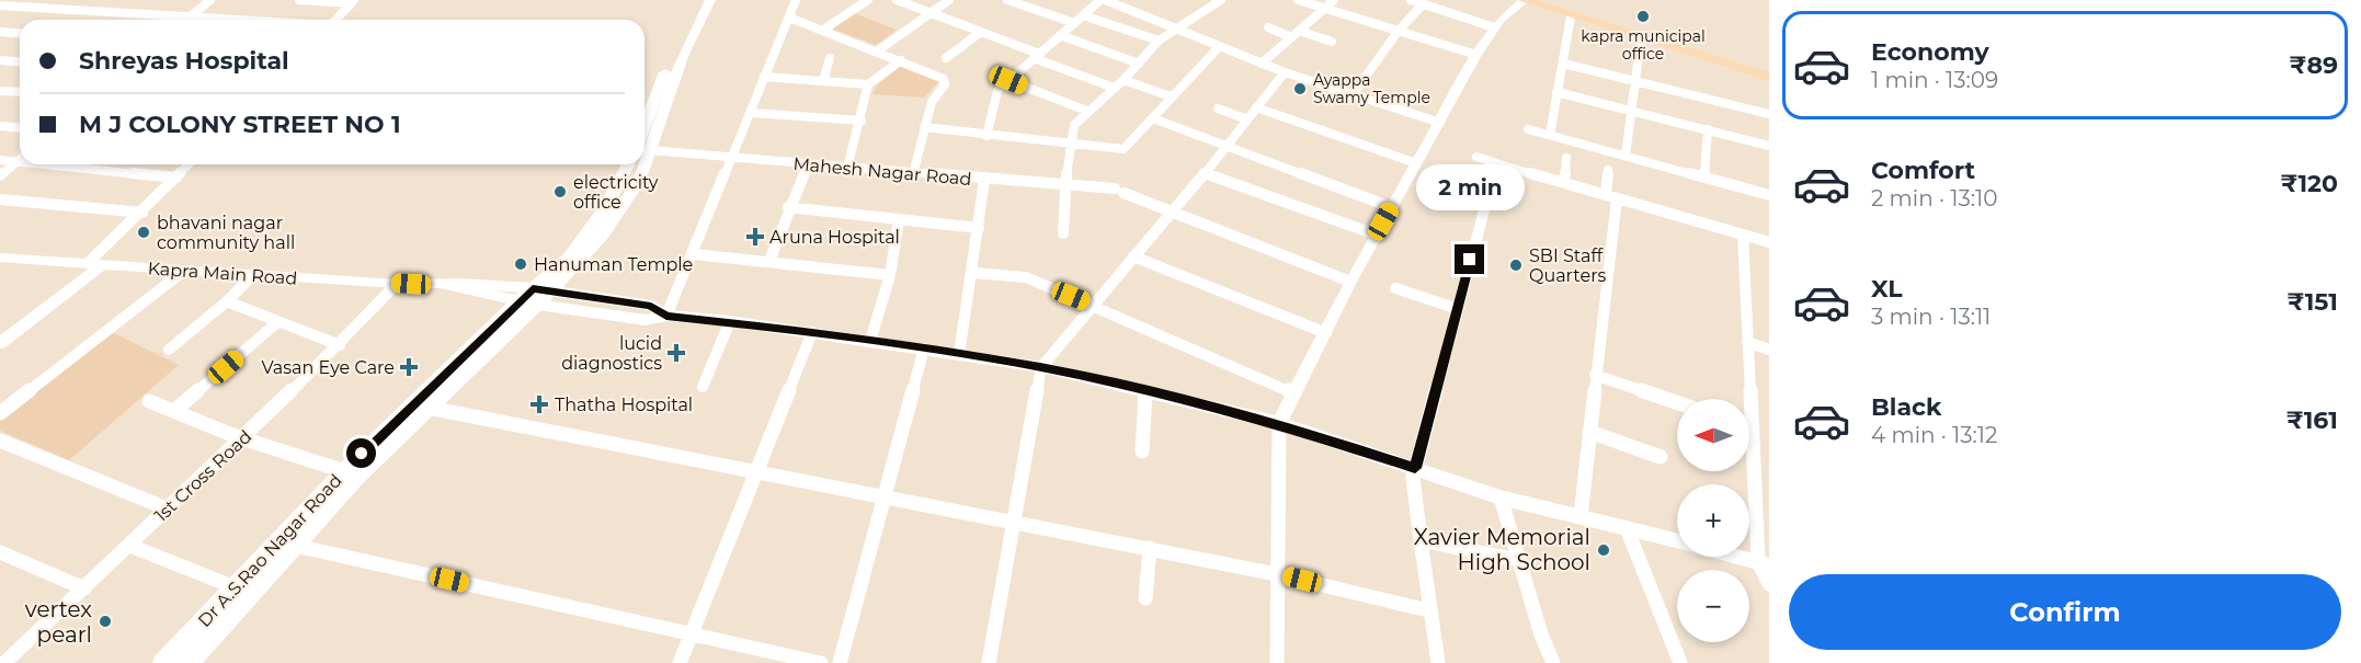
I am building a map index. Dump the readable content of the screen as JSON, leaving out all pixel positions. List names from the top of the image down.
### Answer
{
  "streets": {
    "main road": ["Dr A.S.Rao Nagar Road"],
    "street": ["Mahesh Nagar Road", "Kapra Main Road", "1st Cross Road"]
  },
  "crossings": [
    ["Kapra Main Road", "1st Cross Road"],
    ["Kapra Main Road", "Dr A.S.Rao Nagar Road"]
  ],
  "places": {
    "other": [
      "kapra municipal office",
      "Ayappa Swamy Temple",
      "electricity office",
      "bhavani nagar community hall",
      "Hanuman Temple",
      "SBI Staff Quarters",
      "Xavier Memorial High School",
      "vertex pearl"
    ],
    "health": [
      "Aruna Hospital",
      "lucid diagnostics",
      "Vasan Eye Care",
      "Thatha Hospital"
    ]
  },
  "north": "left",
  "page": {
    "list": [
      {
        "name": "Economy",
        "note": "1 min · 13:09",
        "value": "₹89"
      },
      {
        "name": "Comfort",
        "note": "2 min · 13:10",
        "value": "₹120"
      },
      {
        "name": "XL",
        "note": "3 min · 13:11",
        "value": "₹151"
      },
      {
        "name": "Black",
        "note": "4 min · 13:12",
        "value": "₹161"
      }
    ],
    "banner": ["Shreyas Hospital", "M J COLONY STREET NO 1"],
    "bubble": "2 min",
    "map_buttons": ["+", "−"],
    "buttons": "Confirm"
  }
}
